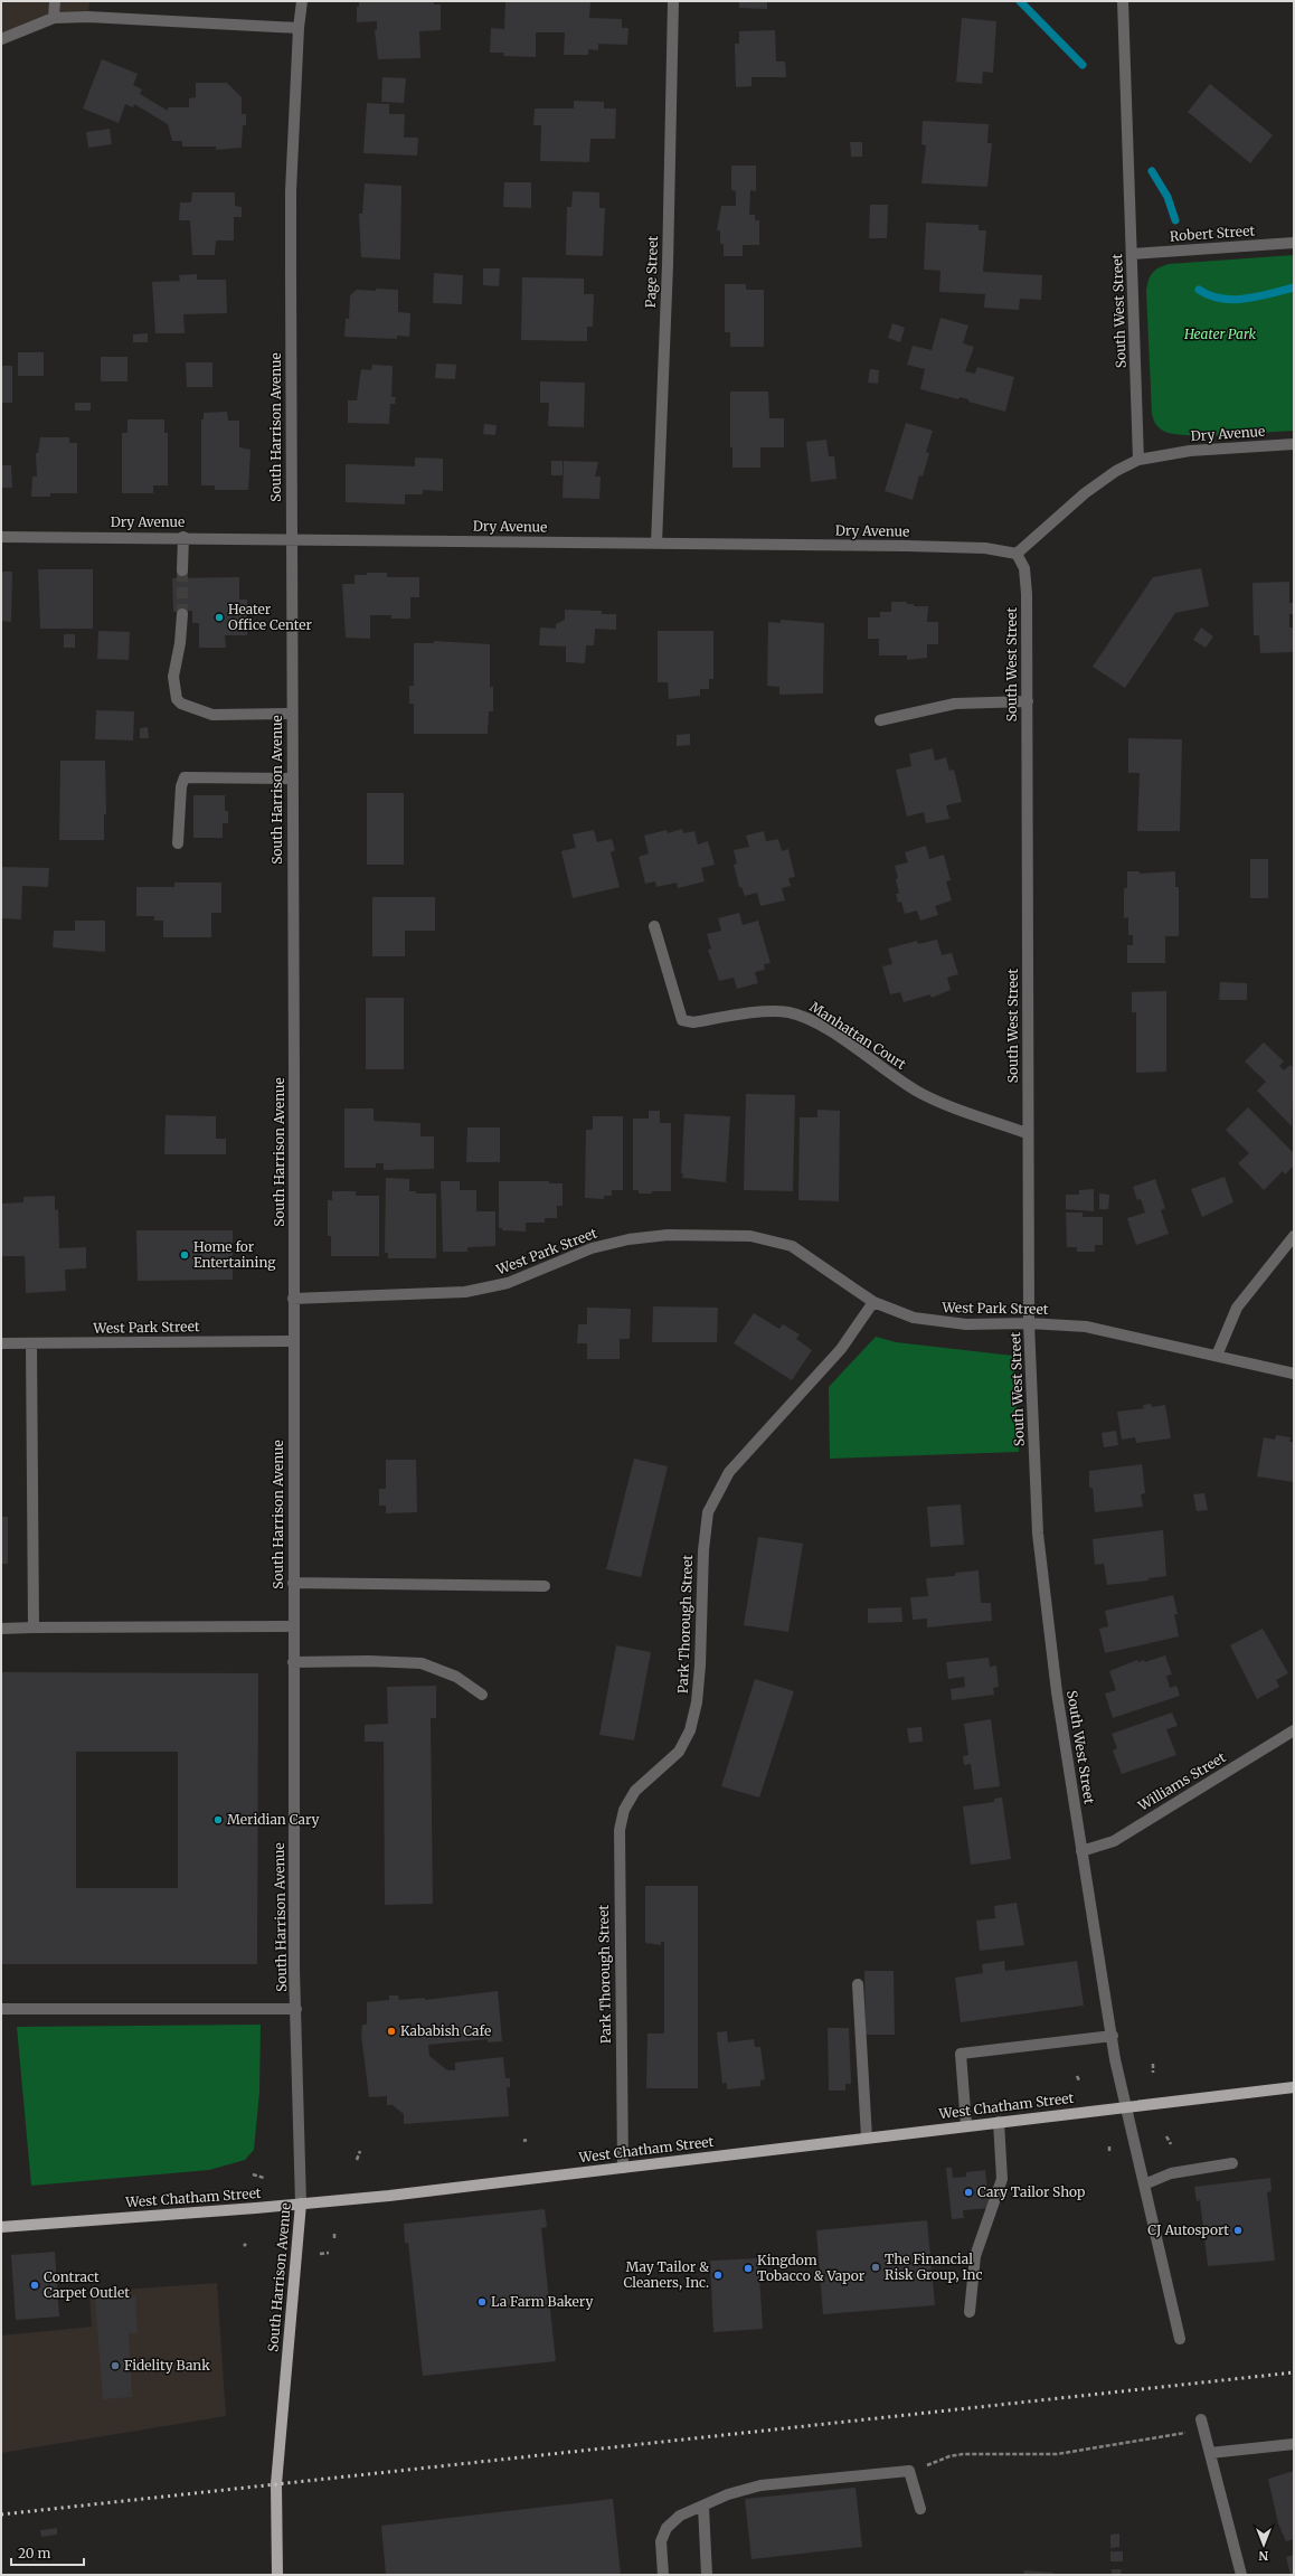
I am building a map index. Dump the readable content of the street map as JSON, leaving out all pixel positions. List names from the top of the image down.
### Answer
{
  "streets": {
    "main road": ["South Harrison Avenue", "West Chatham Street"],
    "street": [
      "Robert Street",
      "Page Street",
      "South West Street",
      "Dry Avenue",
      "Manhattan Court",
      "West Park Street",
      "Park Thorough Street",
      "Williams Street"
    ]
  },
  "crossings": [
    ["Robert Street", "South West Street"],
    ["Page Street", "Dry Avenue"],
    ["South West Street", "Dry Avenue"],
    ["South West Street", "Manhattan Court"],
    ["South West Street", "West Park Street"],
    ["South West Street", "Williams Street"],
    ["South West Street", "West Chatham Street"],
    ["South Harrison Avenue", "Dry Avenue"],
    ["South Harrison Avenue", "West Park Street"],
    ["South Harrison Avenue", "West Chatham Street"],
    ["West Park Street", "Park Thorough Street"],
    ["Park Thorough Street", "West Chatham Street"]
  ],
  "parks": ["Heater Park"],
  "places": [
    "Heater Office Center",
    "Home for Entertaining",
    "Meridian Cary",
    "Kababish Cafe",
    "Cary Tailor Shop",
    "CJ Autosport",
    "The Financial Risk Group, Inc",
    "Kingdom Tobacco & Vapor",
    "May Tailor & Cleaners, Inc.",
    "Contract Carpet Outlet",
    "La Farm Bakery",
    "Fidelity Bank"
  ],
  "scale_bar": "20 m",
  "north": "bottom"
}
